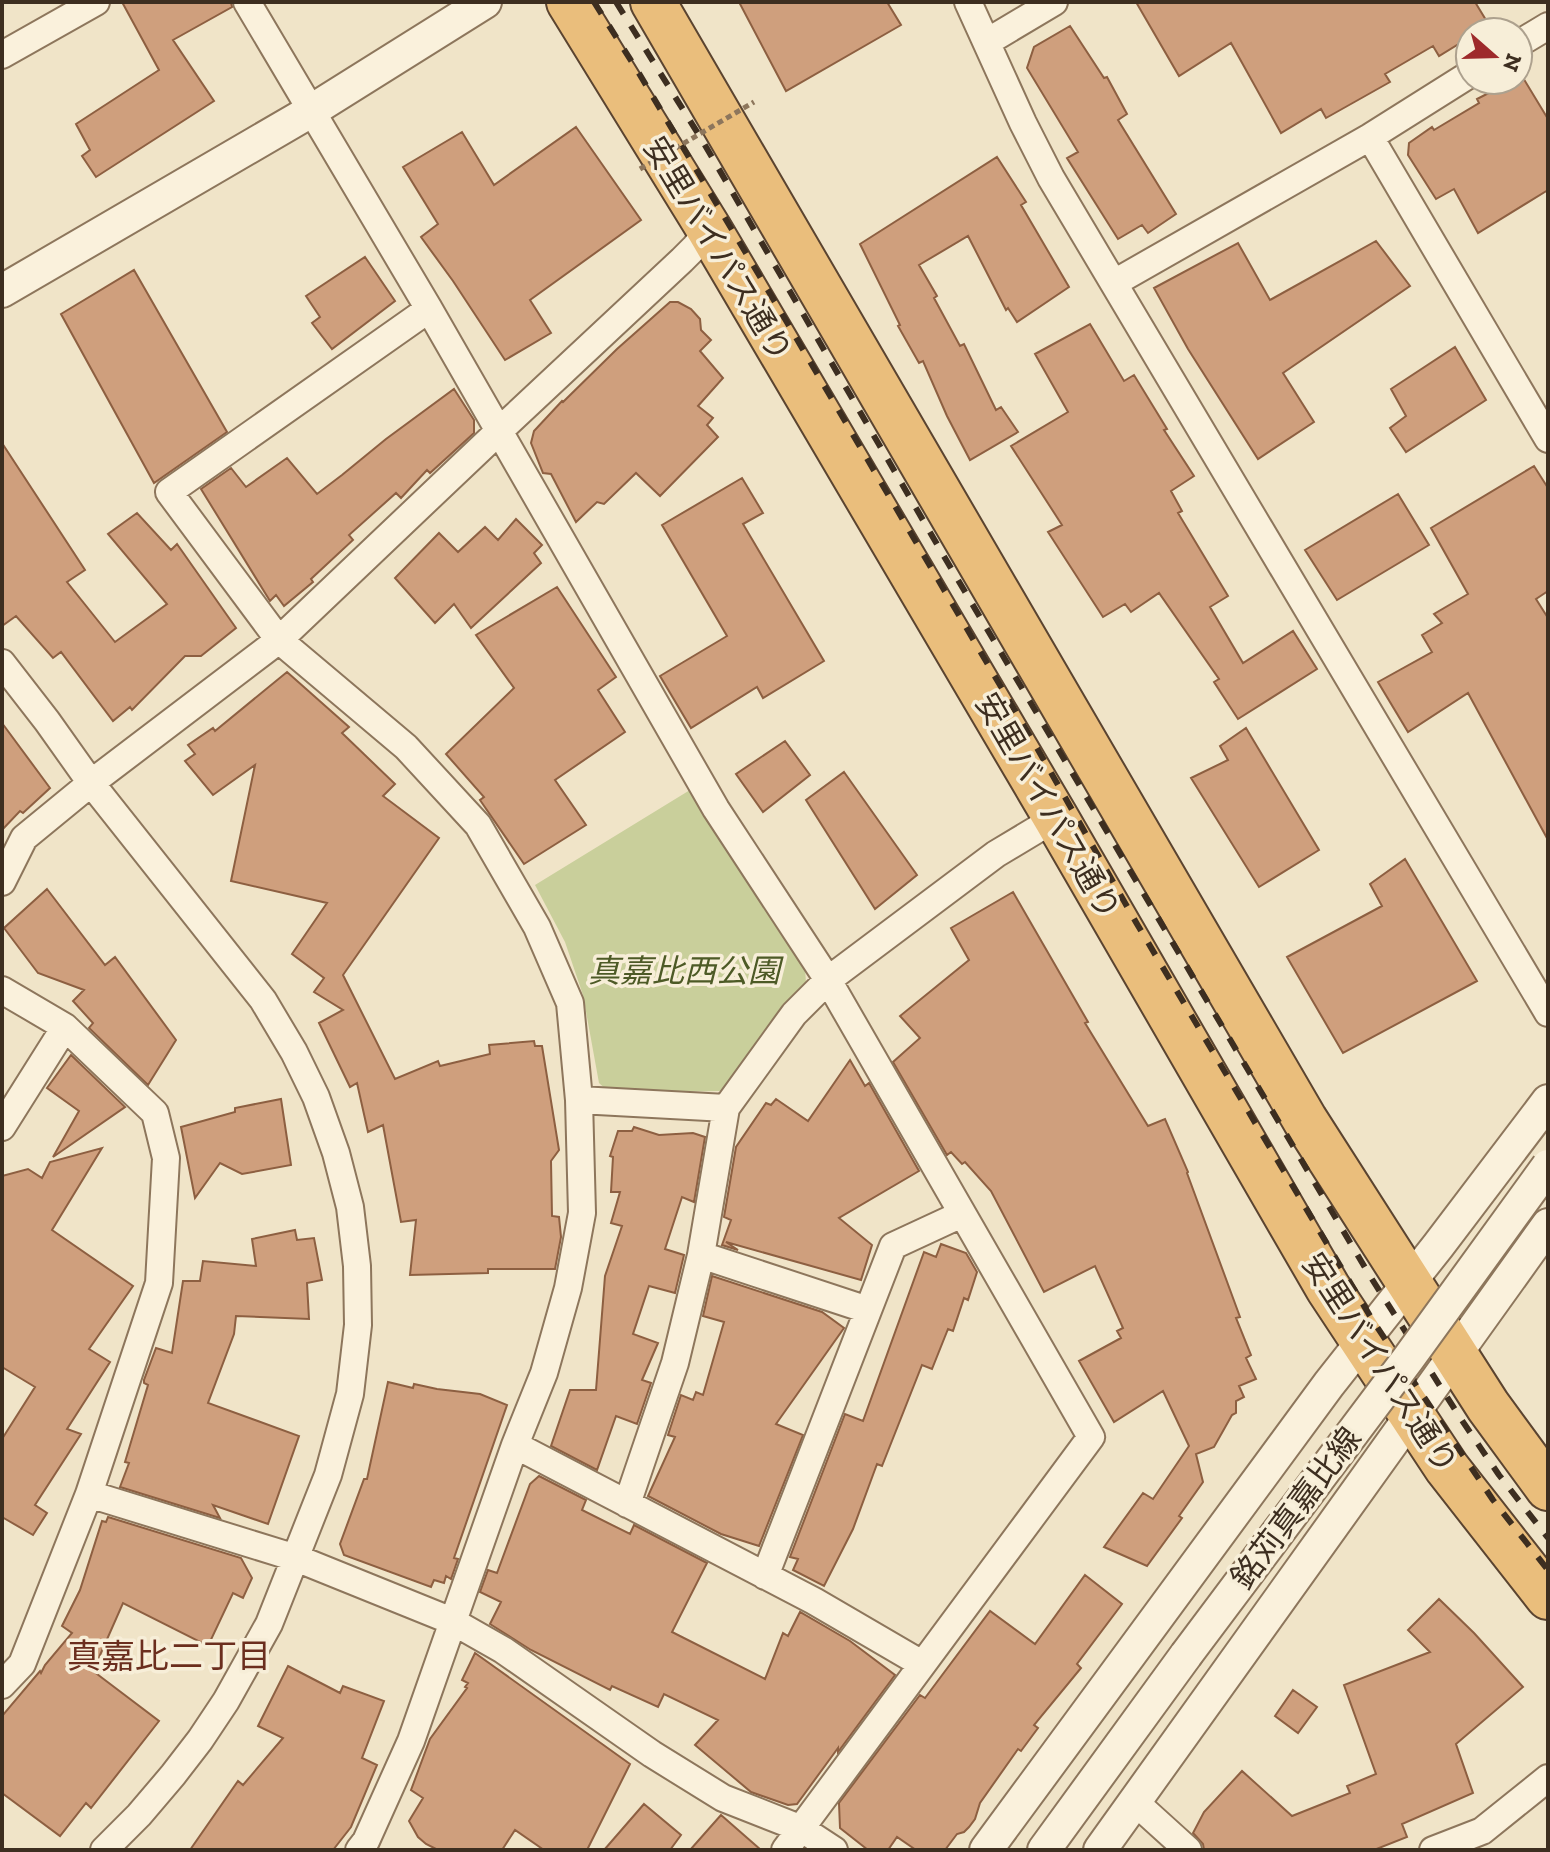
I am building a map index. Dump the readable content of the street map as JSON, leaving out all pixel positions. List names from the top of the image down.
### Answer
{
  "streets": {
    "highway": ["安里バイパス通り"],
    "street": ["銘苅真嘉比線"]
  },
  "districts": ["真嘉比二丁目"],
  "parks": ["真嘉比西公園"],
  "north": "right"
}
